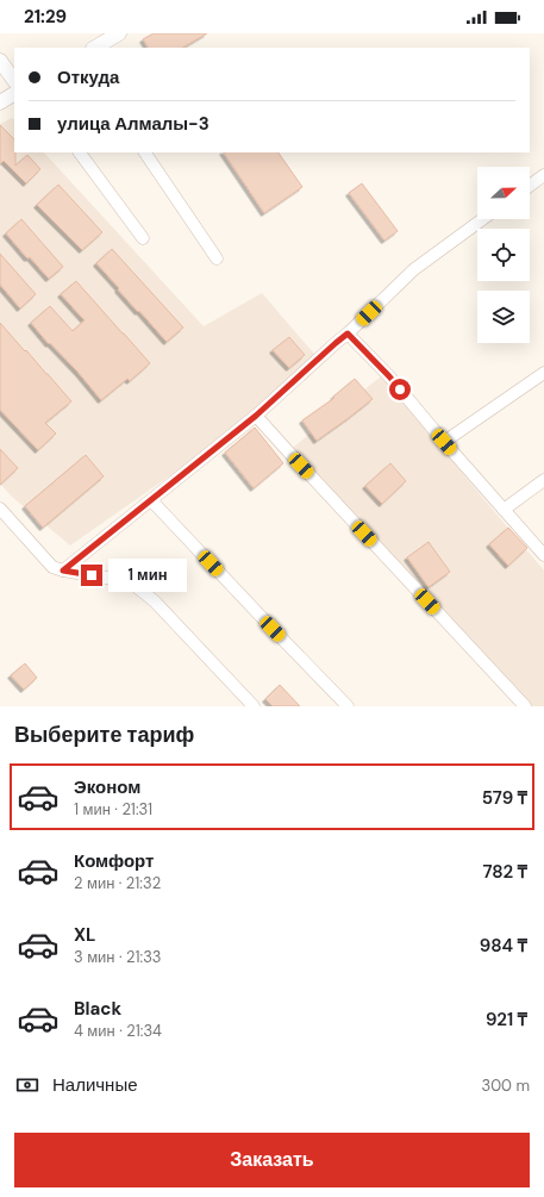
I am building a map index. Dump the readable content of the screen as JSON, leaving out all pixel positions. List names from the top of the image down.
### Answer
{
  "north": "right",
  "page": {
    "status": "21:29",
    "banner": ["Откуда", "улица Алмалы-3"],
    "bubble": "1 мин",
    "heading": "Выберите тариф",
    "list": [
      {
        "name": "Эконом",
        "note": "1 мин · 21:31",
        "value": "579 ₸"
      },
      {
        "name": "Комфорт",
        "note": "2 мин · 21:32",
        "value": "782 ₸"
      },
      {
        "name": "XL",
        "note": "3 мин · 21:33",
        "value": "984 ₸"
      },
      {
        "name": "Black",
        "note": "4 мин · 21:34",
        "value": "921 ₸"
      }
    ],
    "pay": ["Наличные", "300 m"],
    "buttons": "Заказать"
  }
}
